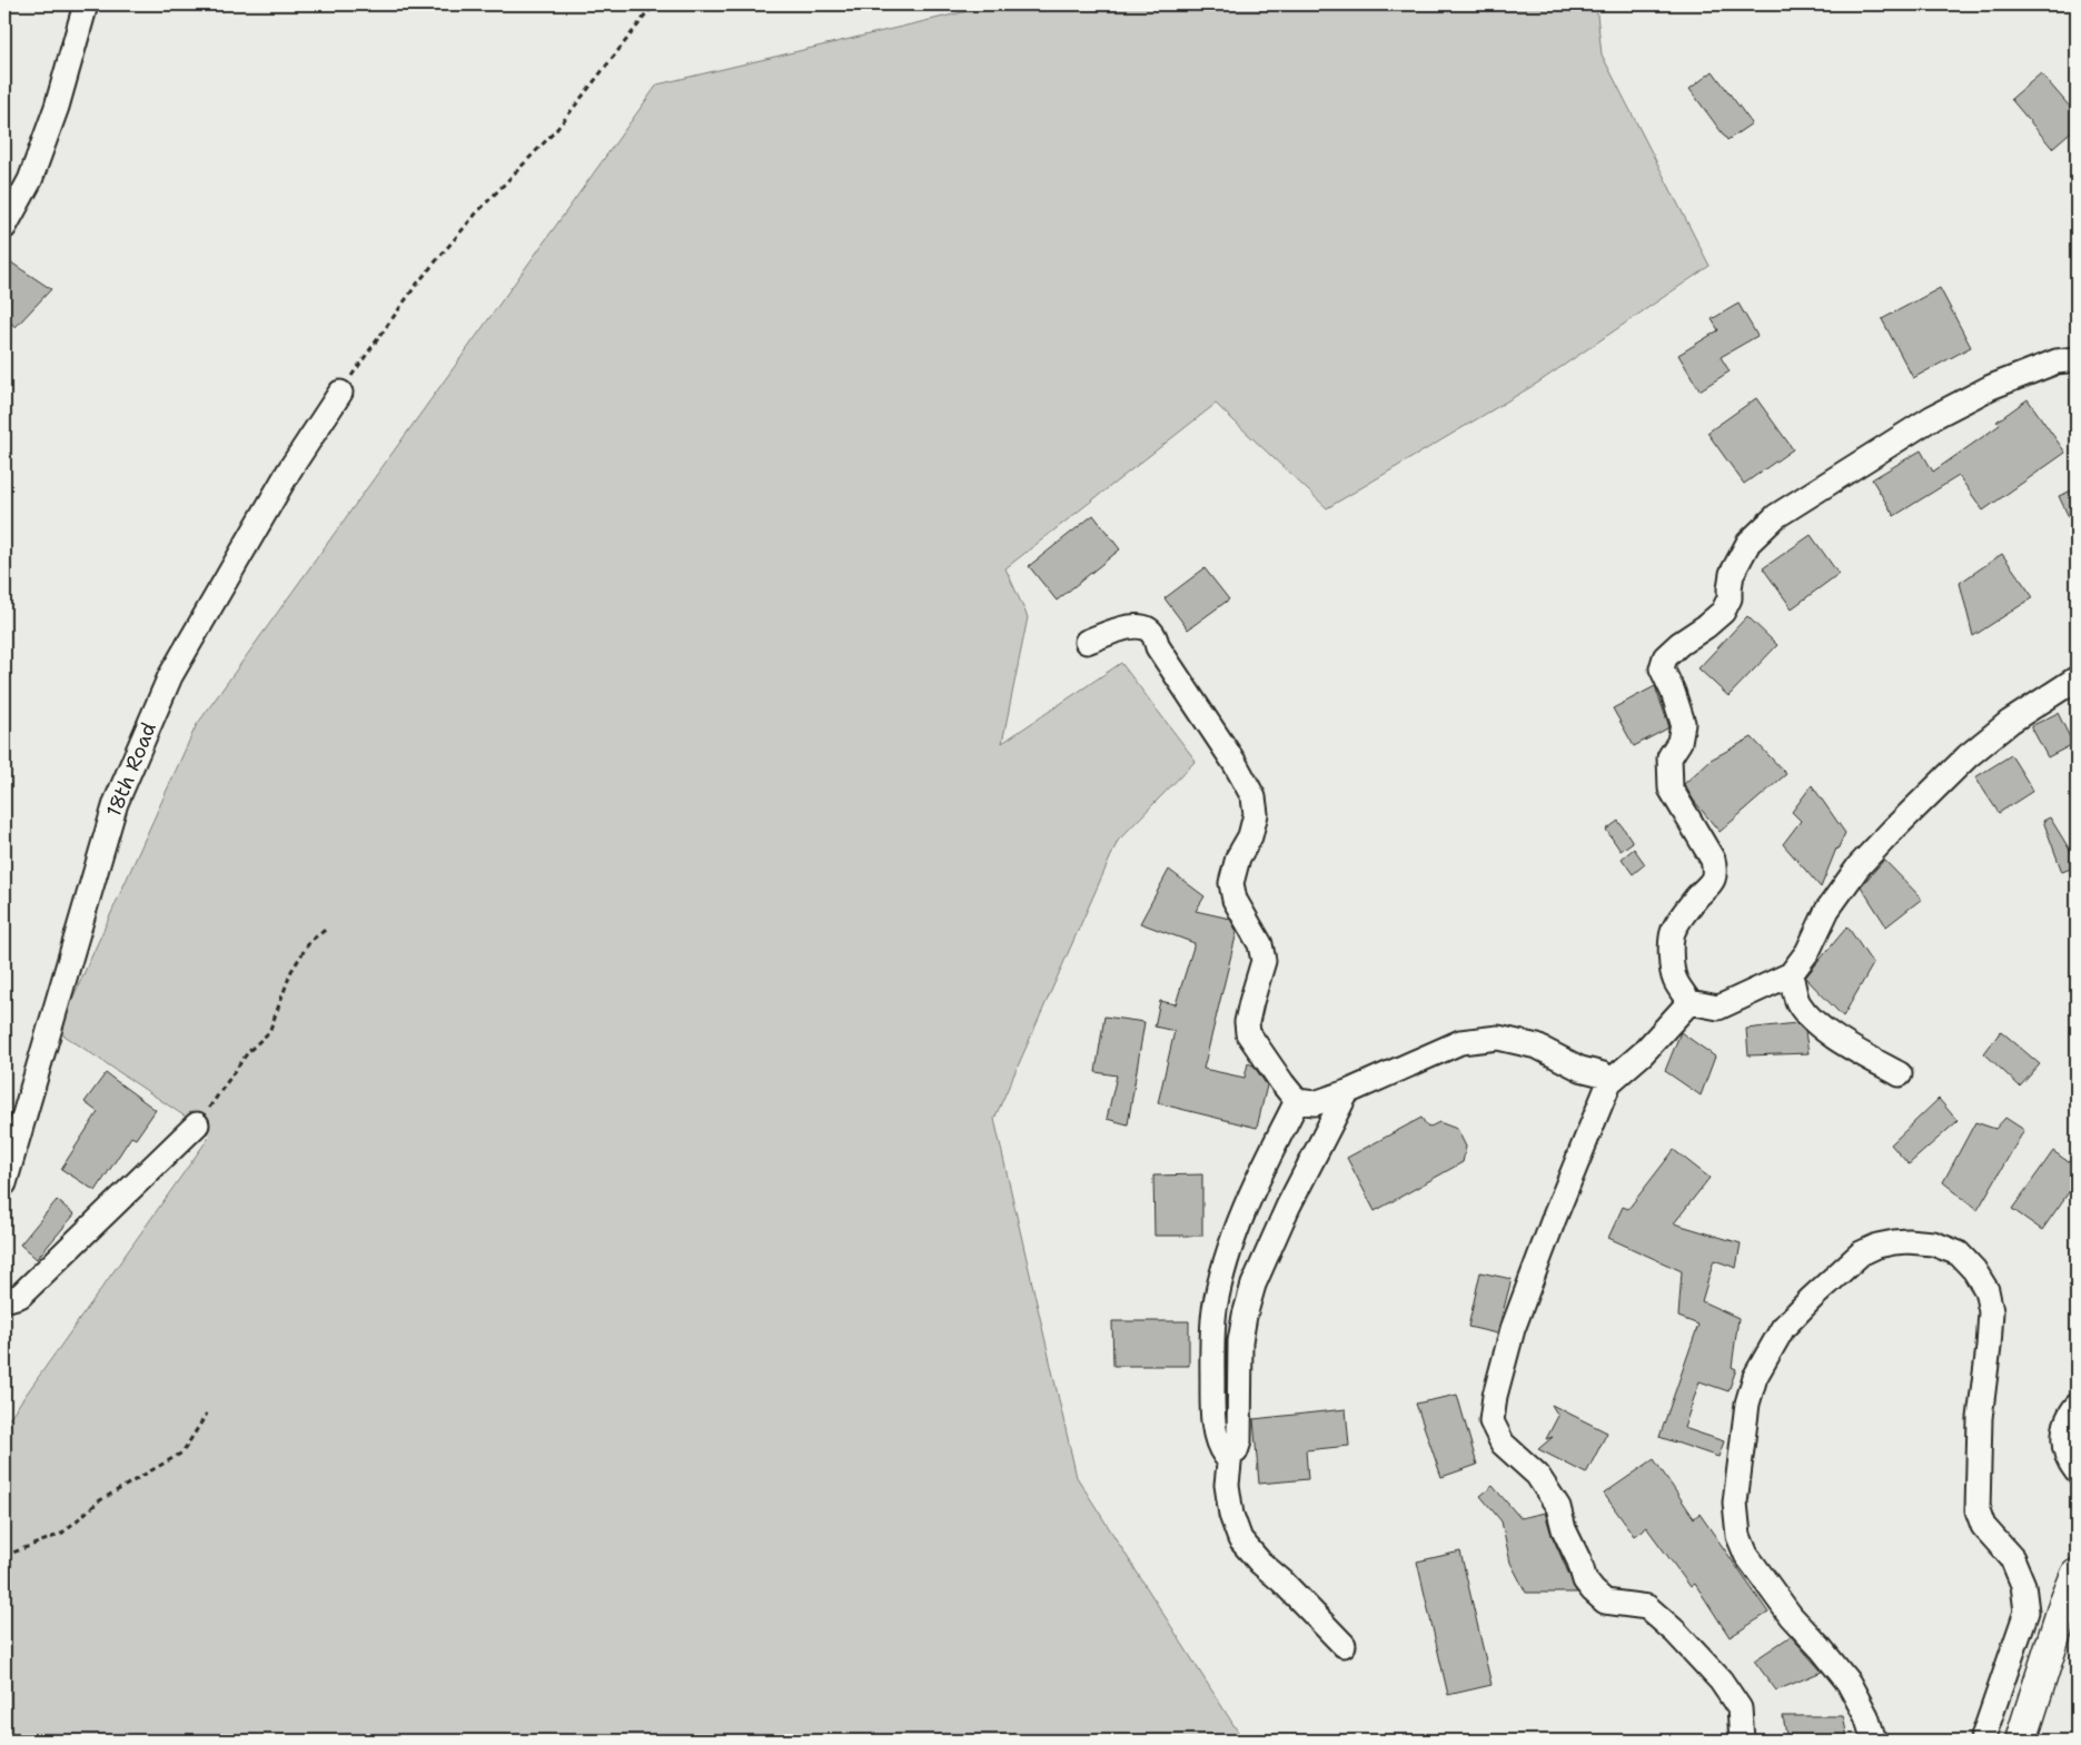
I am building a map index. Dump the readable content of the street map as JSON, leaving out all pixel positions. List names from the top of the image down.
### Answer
{
  "streets": {
    "street": ["18th Road"]
  }
}
